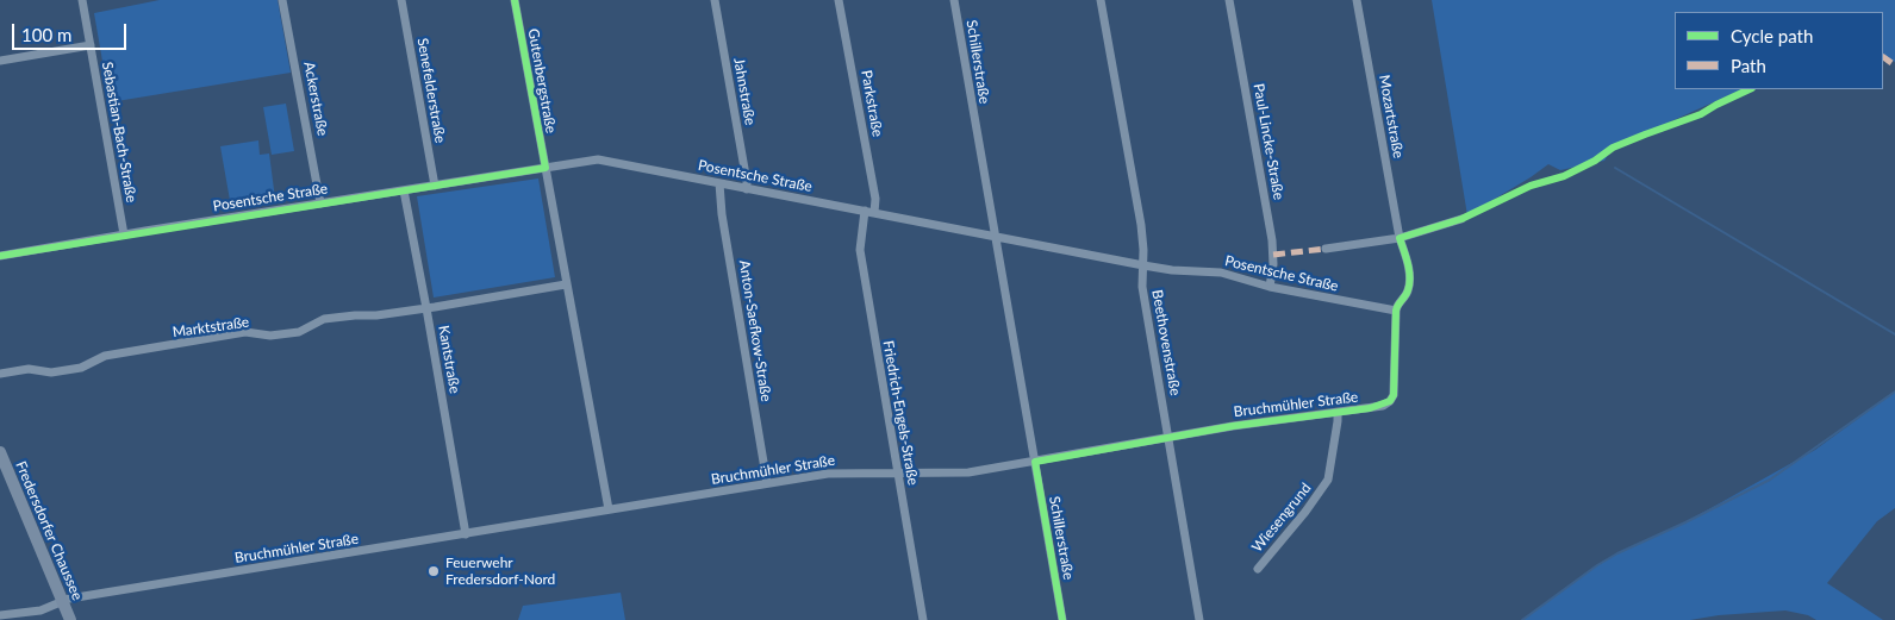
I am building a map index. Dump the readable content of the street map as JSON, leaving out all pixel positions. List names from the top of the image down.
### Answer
{
  "streets": {
    "main road": ["Fredersdorfer Chaussee"],
    "street": [
      "Schillerstraße",
      "Gutenbergstraße",
      "Senefelderstraße",
      "Jahnstraße",
      "Ackerstraße",
      "Parkstraße",
      "Mozartstraße",
      "Sebastian-Bach-Straße",
      "Paul-Lincke-Straße",
      "Posentsche Straße",
      "Marktstraße",
      "Anton-Saefkow-Straße",
      "Beethovenstraße",
      "Kantstraße",
      "Bruchmühler Straße",
      "Friedrich-Engels-Straße",
      "Wiesengrund"
    ]
  },
  "crossings": [
    ["Schillerstraße", "Posentsche Straße"],
    ["Schillerstraße", "Bruchmühler Straße"],
    ["Gutenbergstraße", "Posentsche Straße"],
    ["Gutenbergstraße", "Marktstraße"],
    ["Gutenbergstraße", "Bruchmühler Straße"],
    ["Senefelderstraße", "Posentsche Straße"],
    ["Jahnstraße", "Posentsche Straße"],
    ["Ackerstraße", "Posentsche Straße"],
    ["Parkstraße", "Posentsche Straße"],
    ["Mozartstraße", "Bruchmühler Straße"],
    ["Sebastian-Bach-Straße", "Posentsche Straße"],
    ["Paul-Lincke-Straße", "Posentsche Straße"],
    ["Posentsche Straße", "Anton-Saefkow-Straße"],
    ["Posentsche Straße", "Beethovenstraße"],
    ["Posentsche Straße", "Kantstraße"],
    ["Posentsche Straße", "Bruchmühler Straße"],
    ["Posentsche Straße", "Friedrich-Engels-Straße"],
    ["Marktstraße", "Kantstraße"],
    ["Anton-Saefkow-Straße", "Bruchmühler Straße"],
    ["Beethovenstraße", "Bruchmühler Straße"],
    ["Kantstraße", "Bruchmühler Straße"],
    ["Bruchmühler Straße", "Friedrich-Engels-Straße"],
    ["Bruchmühler Straße", "Wiesengrund"],
    ["Bruchmühler Straße", "Fredersdorfer Chaussee"]
  ],
  "places": ["Feuerwehr Fredersdorf-Nord"],
  "legend": ["Cycle path", "Path"],
  "scale_bar": "100 m"
}
